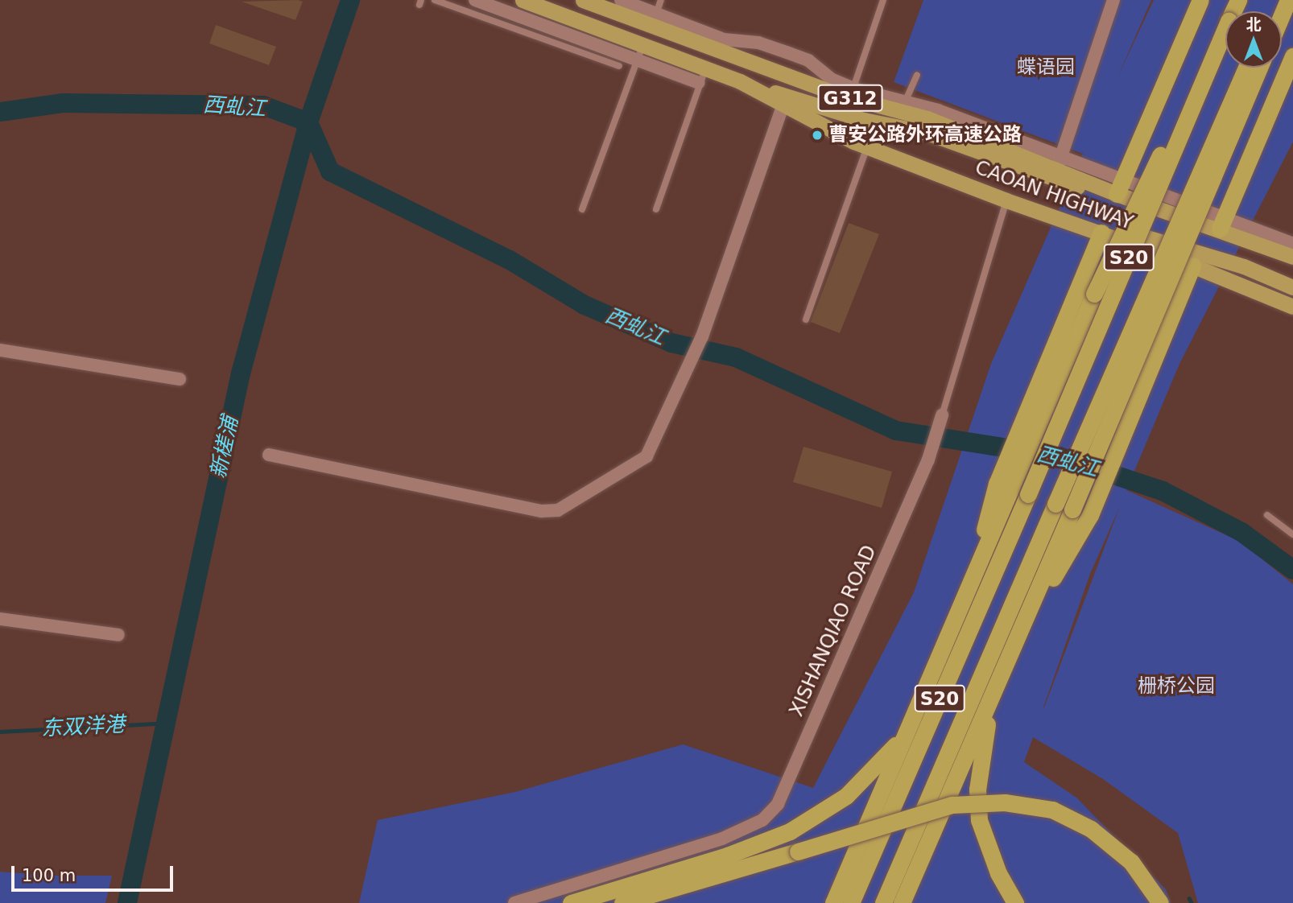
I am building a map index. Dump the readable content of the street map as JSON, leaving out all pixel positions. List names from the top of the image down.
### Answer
{
  "streets": {
    "highway": ["G312", "CAOAN HIGHWAY", "S20"],
    "street": ["XISHANQIAO ROAD"]
  },
  "crossings": [
    ["CAOAN HIGHWAY", "XISHANQIAO ROAD"]
  ],
  "water": ["西虬江", "新槎浦", "东双洋港"],
  "parks": ["蝶语园", "栅桥公园"],
  "places": ["曹安公路外环高速公路"],
  "scale_bar": "100 m",
  "north": "top"
}
